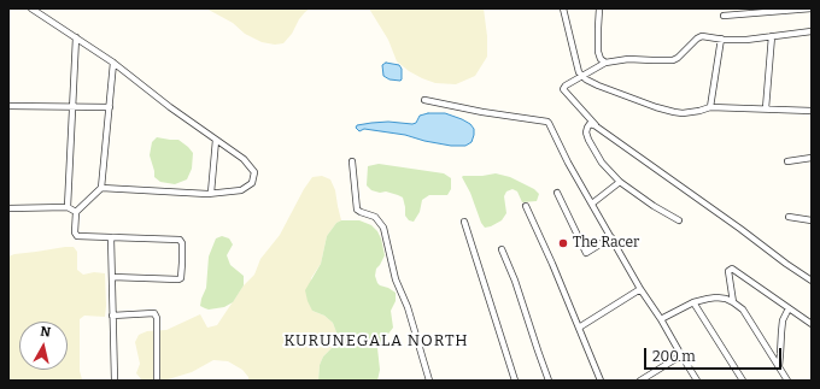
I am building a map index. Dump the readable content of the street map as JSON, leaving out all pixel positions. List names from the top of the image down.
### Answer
{
  "districts": ["KURUNEGALA NORTH"],
  "places": ["The Racer"],
  "scale_bar": "200 m",
  "north": "top"
}
